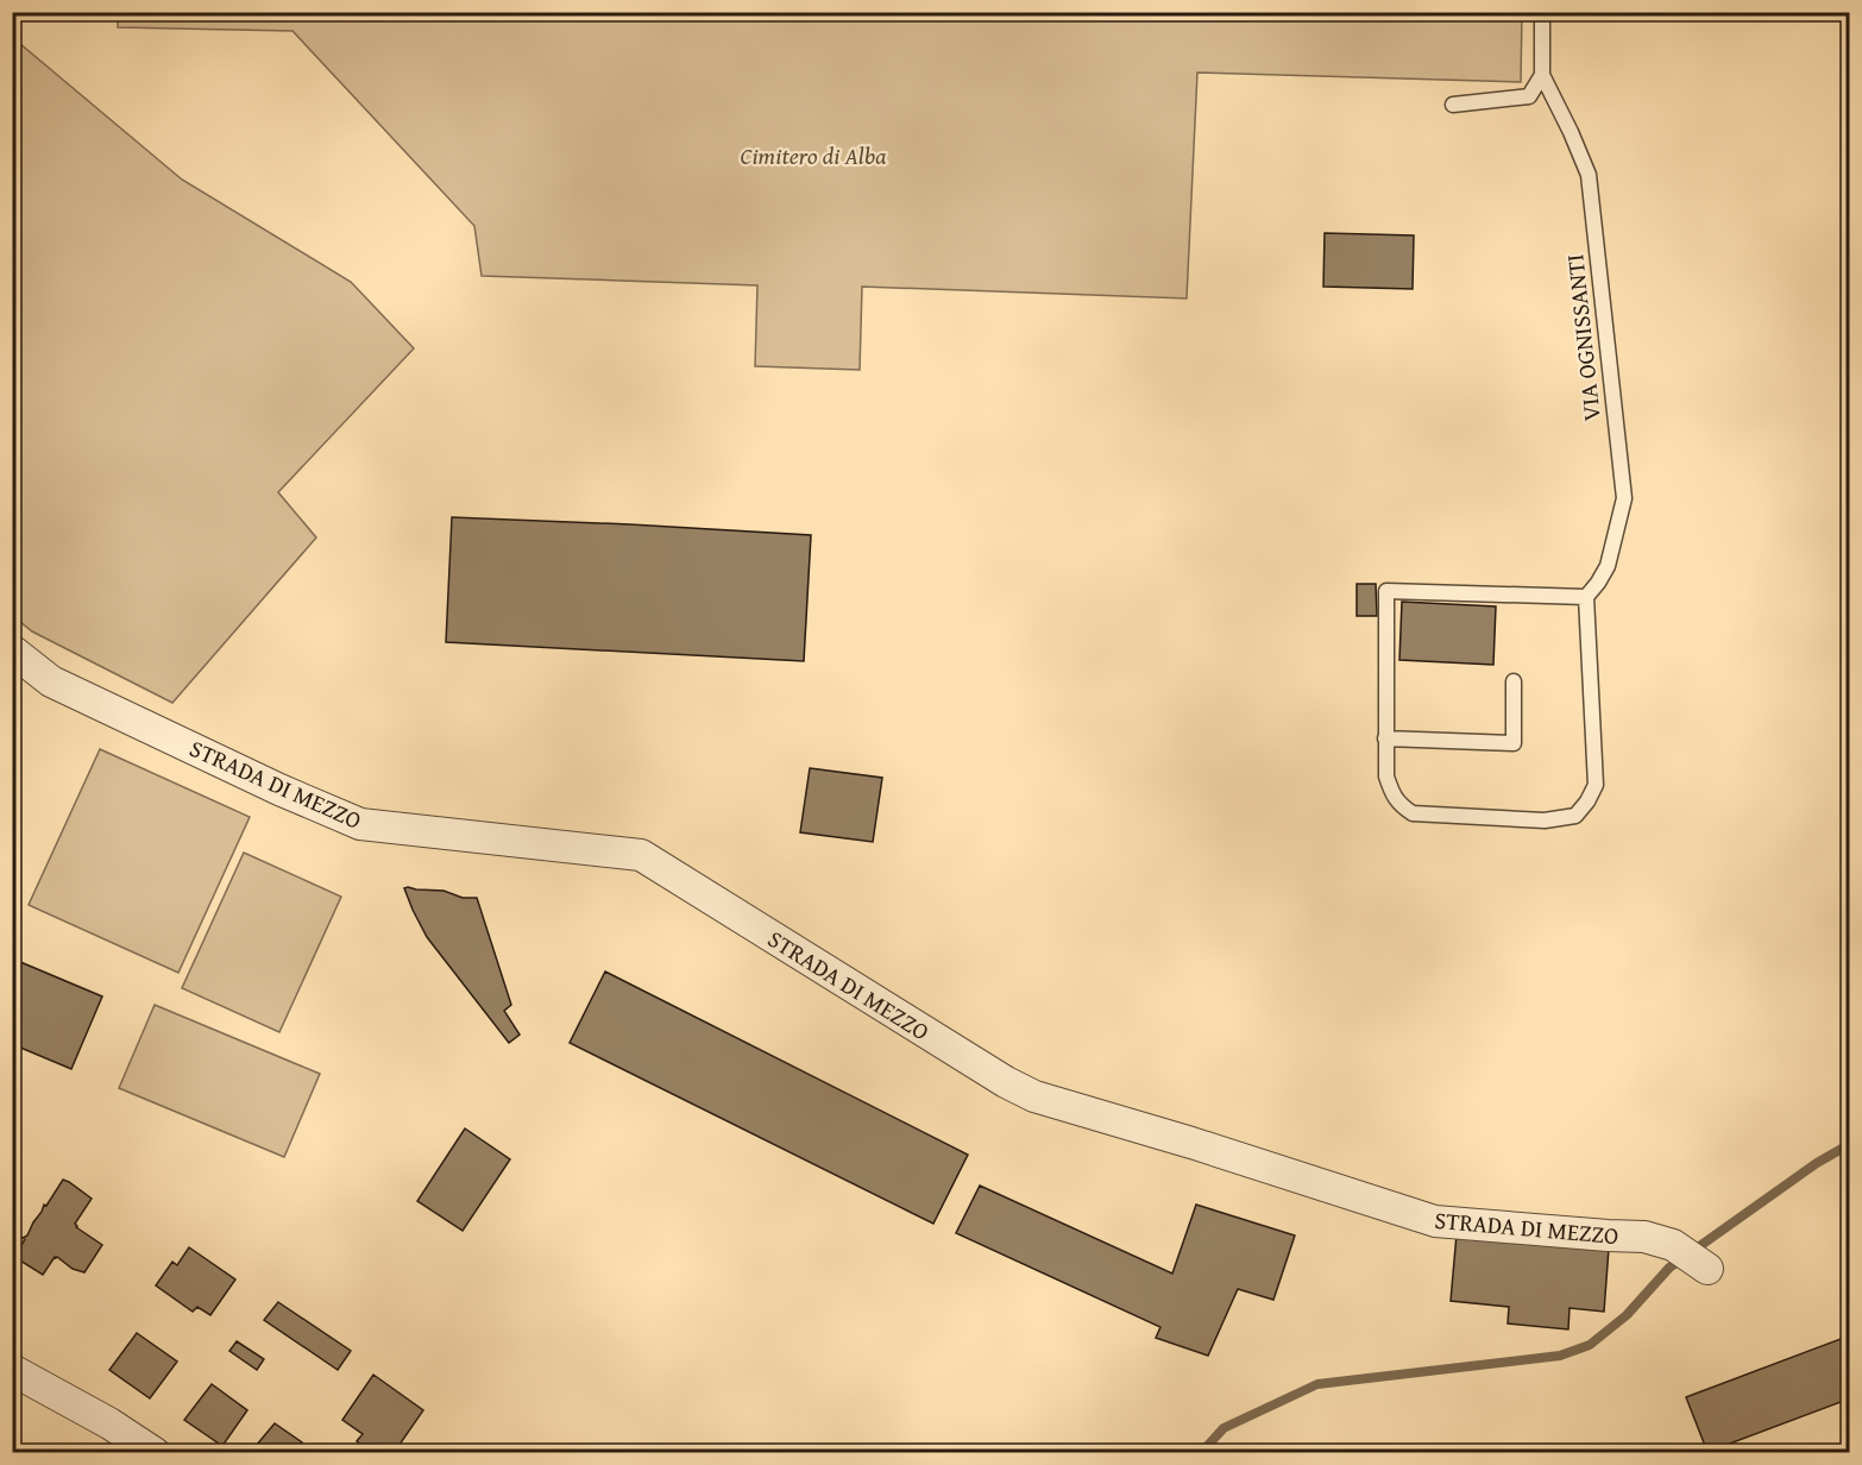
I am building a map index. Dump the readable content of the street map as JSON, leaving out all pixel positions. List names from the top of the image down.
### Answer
{
  "streets": {
    "street": ["STRADA DI MEZZO"],
    "lane": ["VIA OGNISSANTI"]
  },
  "parks": ["Cimitero di Alba"]
}
